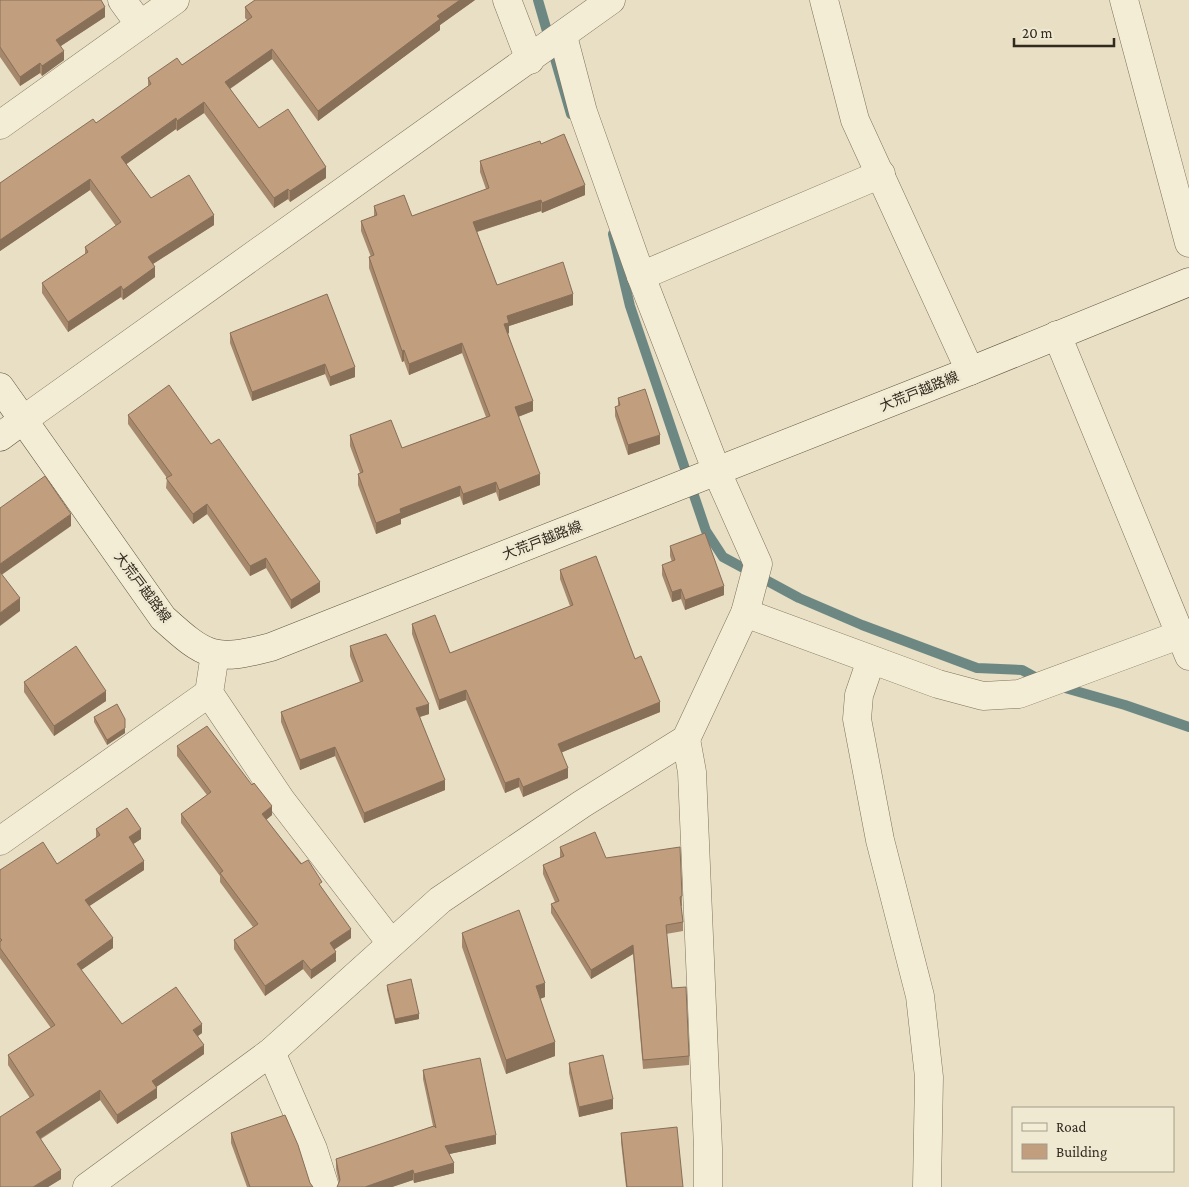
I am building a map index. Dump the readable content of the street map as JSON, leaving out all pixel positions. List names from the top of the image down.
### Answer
{
  "streets": {
    "street": ["大荒戸越路線"]
  },
  "legend": ["Road", "Building"],
  "scale_bar": "20 m"
}
